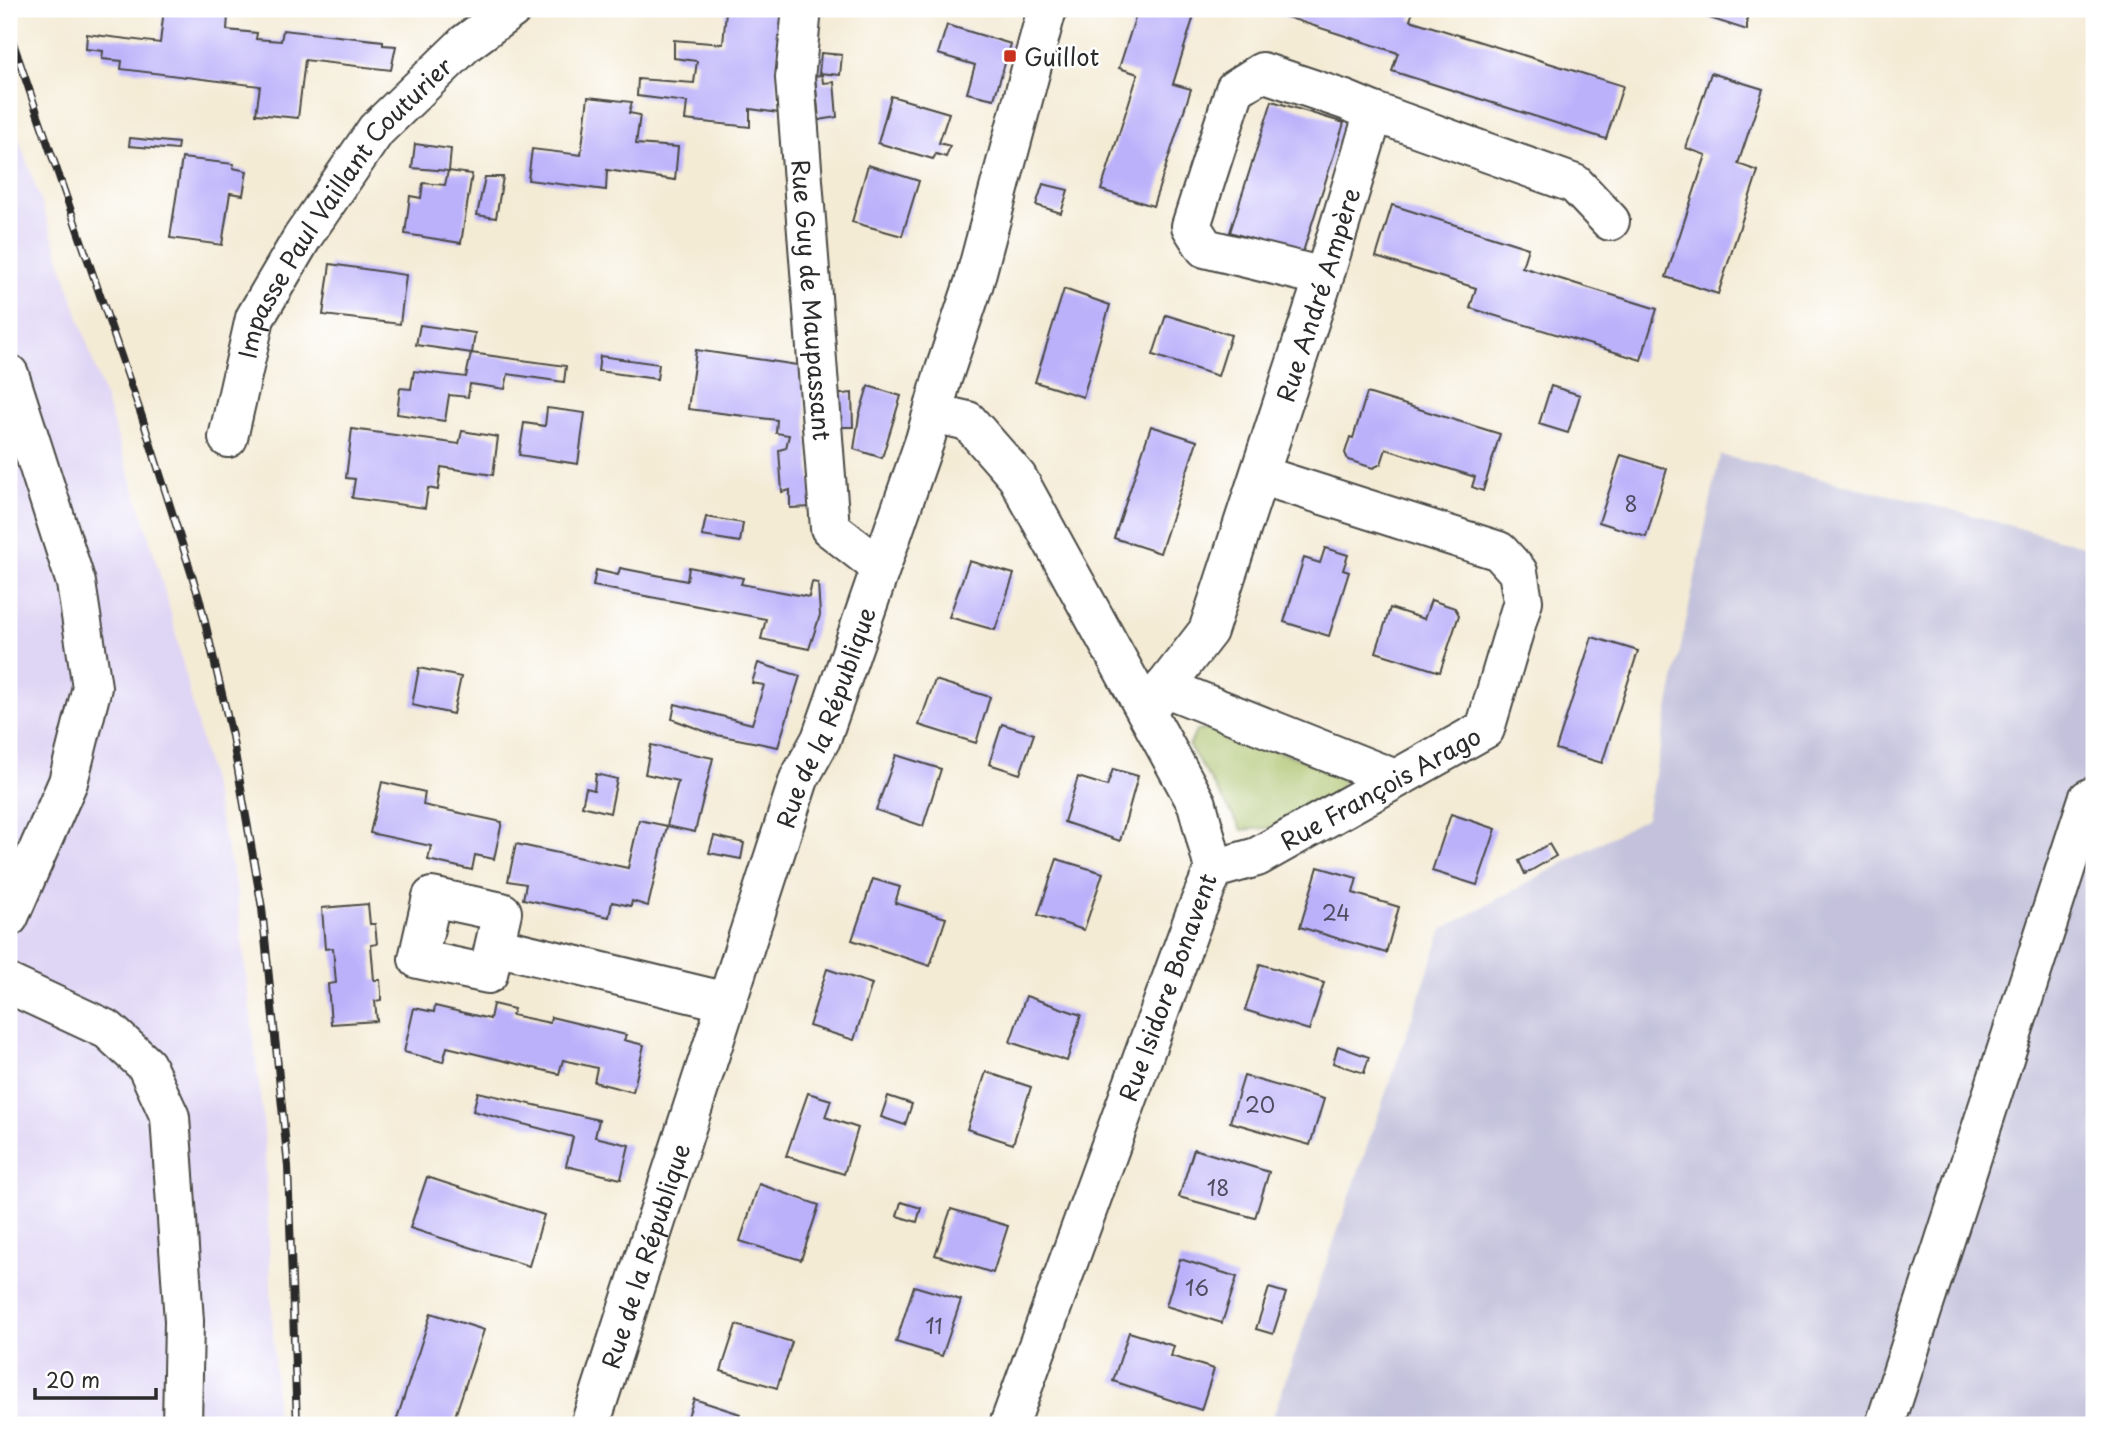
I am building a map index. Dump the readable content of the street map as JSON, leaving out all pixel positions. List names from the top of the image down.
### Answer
{
  "streets": {
    "street": [
      "Impasse Paul Vaillant Couturier",
      "Rue André Ampère",
      "Rue Guy de Maupassant",
      "Rue de la République",
      "Rue François Arago",
      "Rue Isidore Bonavent"
    ]
  },
  "crossings": [
    ["Rue André Ampère", "Rue François Arago"],
    ["Rue André Ampère", "Rue Isidore Bonavent"],
    ["Rue Guy de Maupassant", "Rue de la République"],
    ["Rue de la République", "Rue Isidore Bonavent"],
    ["Rue François Arago", "Rue Isidore Bonavent"]
  ],
  "places": {
    "transit": ["Guillot"]
  },
  "house_numbers": [
    "8",
    "24",
    "20",
    "18",
    "16",
    "11"
  ],
  "scale_bar": "20 m"
}
